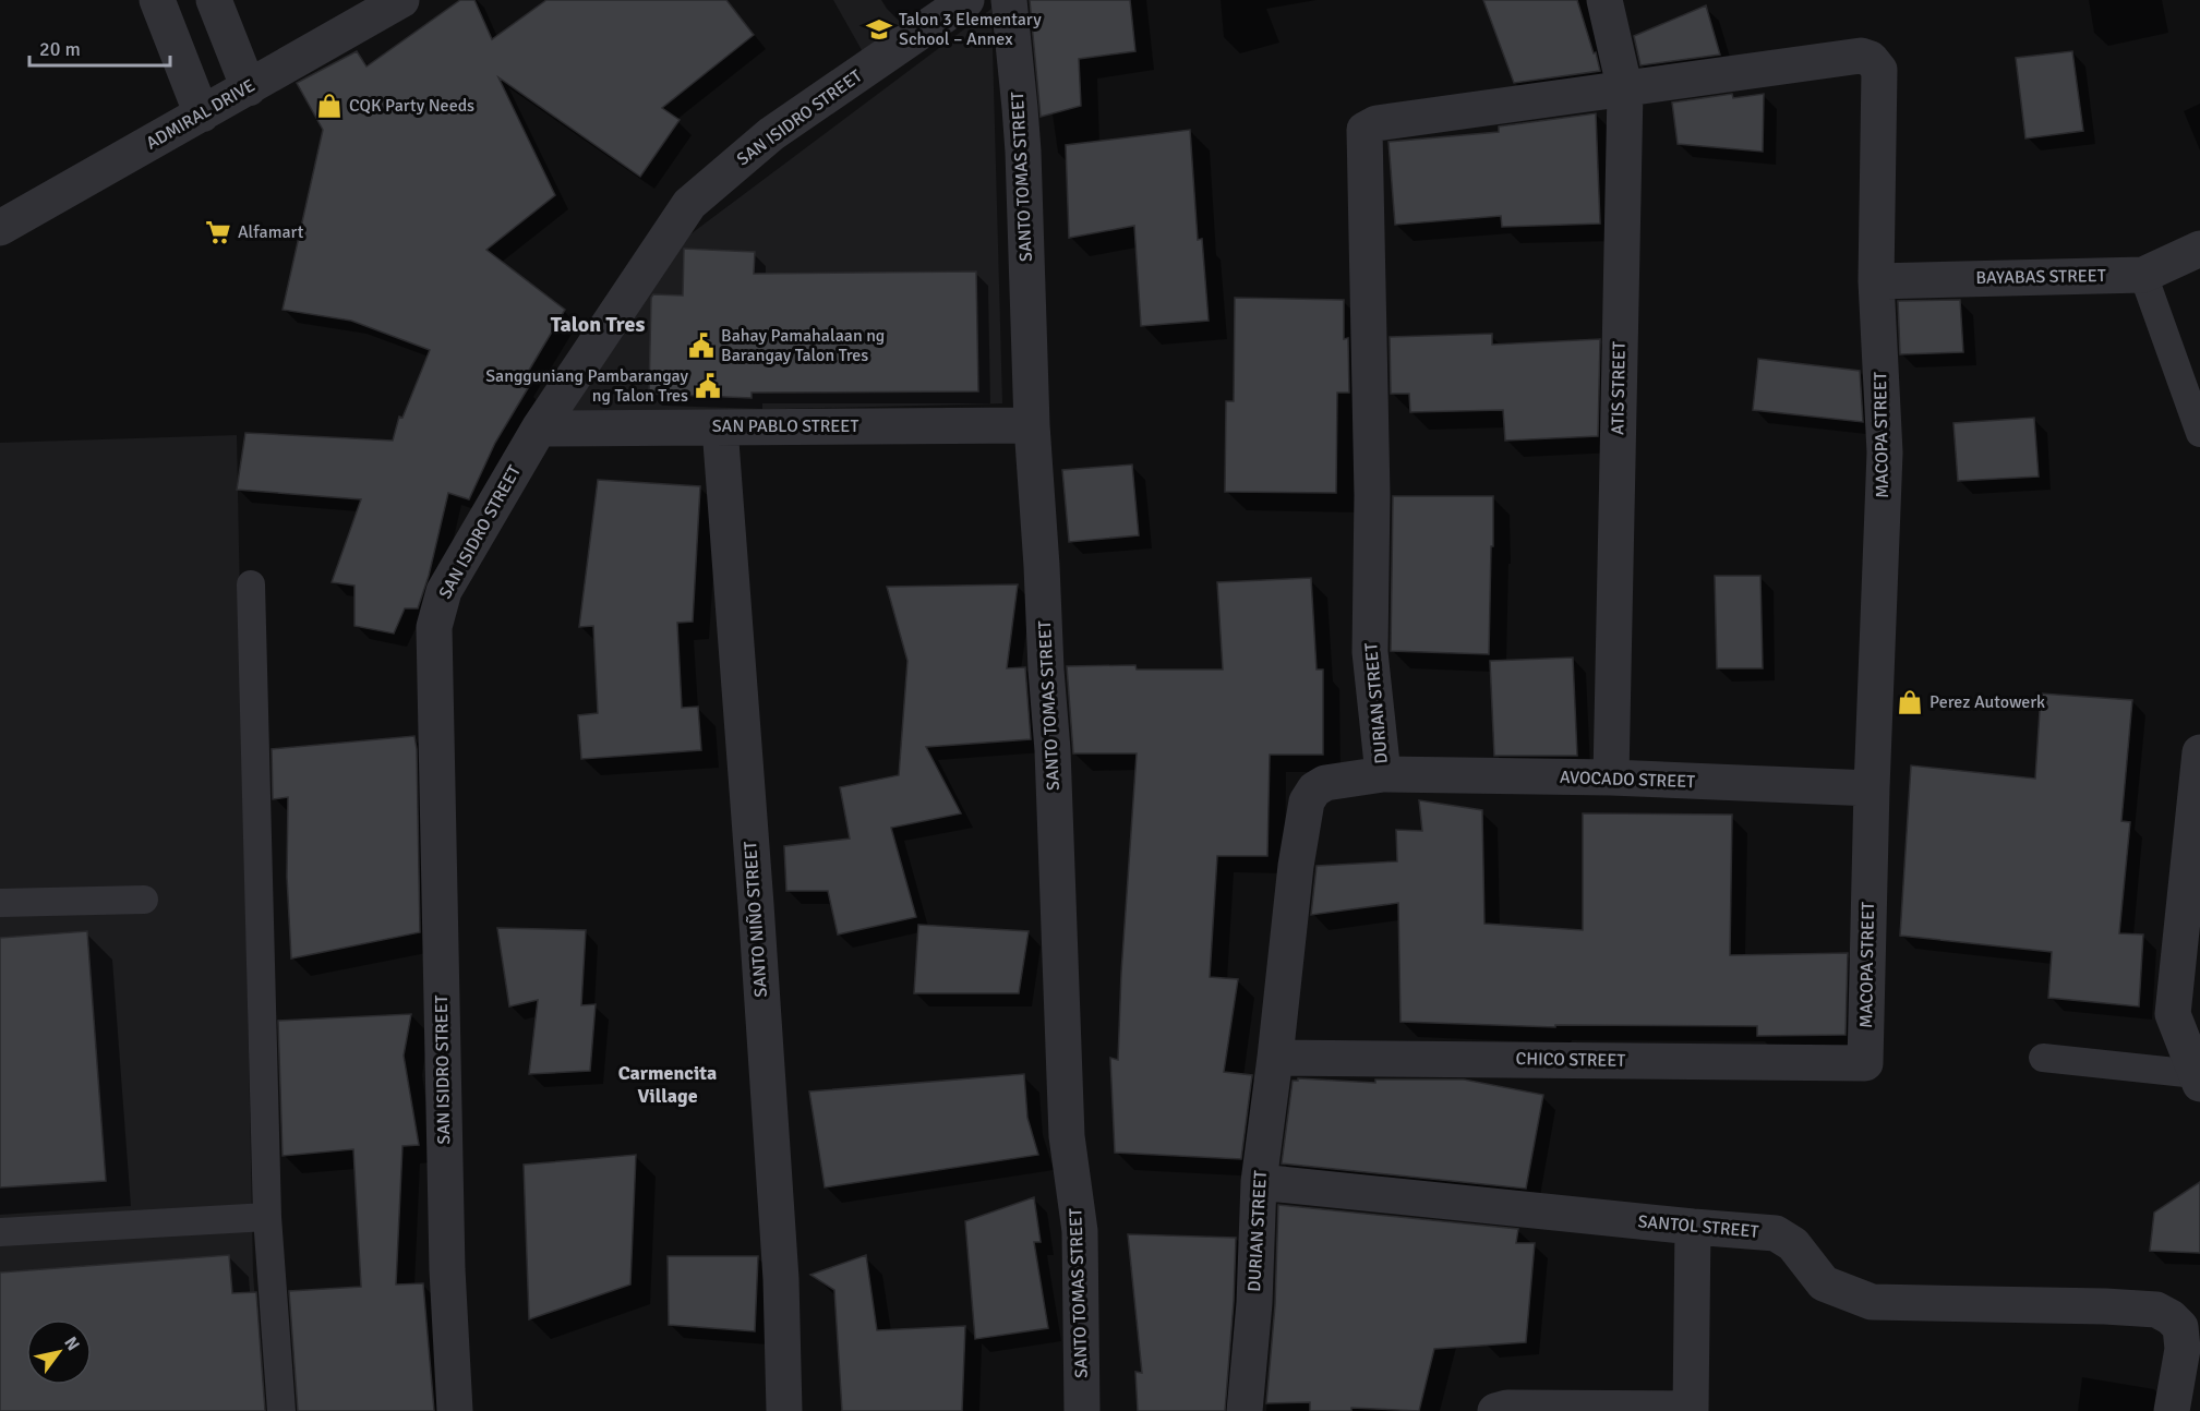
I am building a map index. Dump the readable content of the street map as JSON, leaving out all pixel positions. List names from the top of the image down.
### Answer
{
  "streets": {
    "street": [
      "ADMIRAL DRIVE",
      "SAN ISIDRO STREET",
      "SANTO TOMAS STREET",
      "BAYABAS STREET",
      "ATIS STREET",
      "SAN PABLO STREET",
      "MACOPA STREET",
      "DURIAN STREET",
      "AVOCADO STREET",
      "SANTO NIÑO STREET",
      "CHICO STREET",
      "SANTOL STREET"
    ]
  },
  "crossings": [
    ["SAN ISIDRO STREET", "SAN PABLO STREET"],
    ["SANTO TOMAS STREET", "SAN PABLO STREET"],
    ["BAYABAS STREET", "MACOPA STREET"],
    ["ATIS STREET", "MACOPA STREET"],
    ["ATIS STREET", "DURIAN STREET"],
    ["ATIS STREET", "AVOCADO STREET"],
    ["SAN PABLO STREET", "SANTO NIÑO STREET"],
    ["MACOPA STREET", "DURIAN STREET"],
    ["MACOPA STREET", "AVOCADO STREET"],
    ["MACOPA STREET", "CHICO STREET"],
    ["DURIAN STREET", "AVOCADO STREET"],
    ["DURIAN STREET", "CHICO STREET"],
    ["DURIAN STREET", "SANTOL STREET"]
  ],
  "districts": ["Talon Tres", "Carmencita Village"],
  "places": {
    "school or university": ["Talon 3 Elementary School – Annex"],
    "shop": ["CQK Party Needs", "Perez Autowerk"],
    "supermarket": ["Alfamart"],
    "public building": ["Bahay Pamahalaan ng Barangay Talon Tres", "Sangguniang Pambarangay ng Talon Tres"]
  },
  "scale_bar": "20 m",
  "north": "top right"
}
